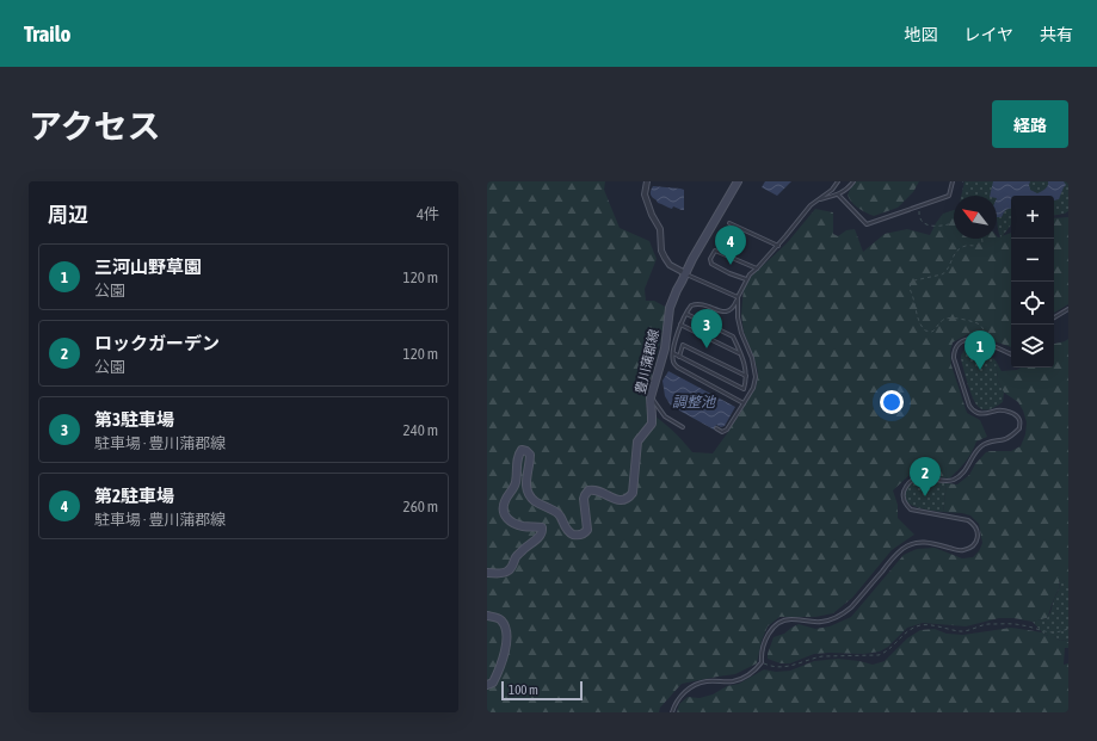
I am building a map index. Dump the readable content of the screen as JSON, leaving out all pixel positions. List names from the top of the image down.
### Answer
{
  "streets": {
    "main road": ["豊川蒲郡線"]
  },
  "water": ["調整池"],
  "scale_bar": "100 m",
  "north": "top left",
  "page": {
    "header": "Trailo",
    "nav": ["地図", "レイヤ", "共有"],
    "title": "アクセス",
    "buttons": "経路",
    "heading": ["周辺", "4件"],
    "map_buttons": ["+", "−"],
    "pins": [
      "4",
      "3",
      "1",
      "2"
    ],
    "list": [
      {
        "mark": "1",
        "name": "三河山野草園",
        "note": "公園",
        "value": "120 m"
      },
      {
        "mark": "2",
        "name": "ロックガーデン",
        "note": "公園",
        "value": "120 m"
      },
      {
        "mark": "3",
        "name": "第3駐車場",
        "note": "駐車場 · 豊川蒲郡線",
        "value": "240 m"
      },
      {
        "mark": "4",
        "name": "第2駐車場",
        "note": "駐車場 · 豊川蒲郡線",
        "value": "260 m"
      }
    ],
    "scale": "100 m"
  }
}
